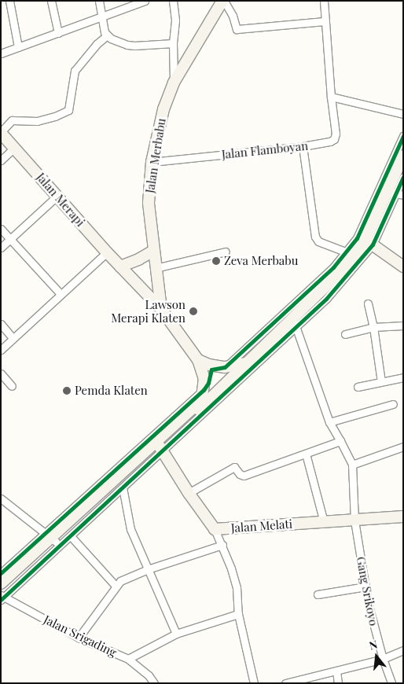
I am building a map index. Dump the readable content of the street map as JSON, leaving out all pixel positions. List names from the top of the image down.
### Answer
{
  "streets": {
    "main road": ["Jalan Merbabu", "Jalan Merapi", "Jalan Melati"],
    "street": ["Jalan Flamboyan", "Gang Srikoyo", "Jalan Srigading"]
  },
  "crossings": [
    ["Jalan Flamboyan", "Jalan Merbabu"],
    ["Jalan Merbabu", "Jalan Merapi"],
    ["Jalan Melati", "Gang Srikoyo"]
  ],
  "places": ["Zeva Merbabu", "Lawson Merapi Klaten", "Pemda Klaten"],
  "north": "top"
}
